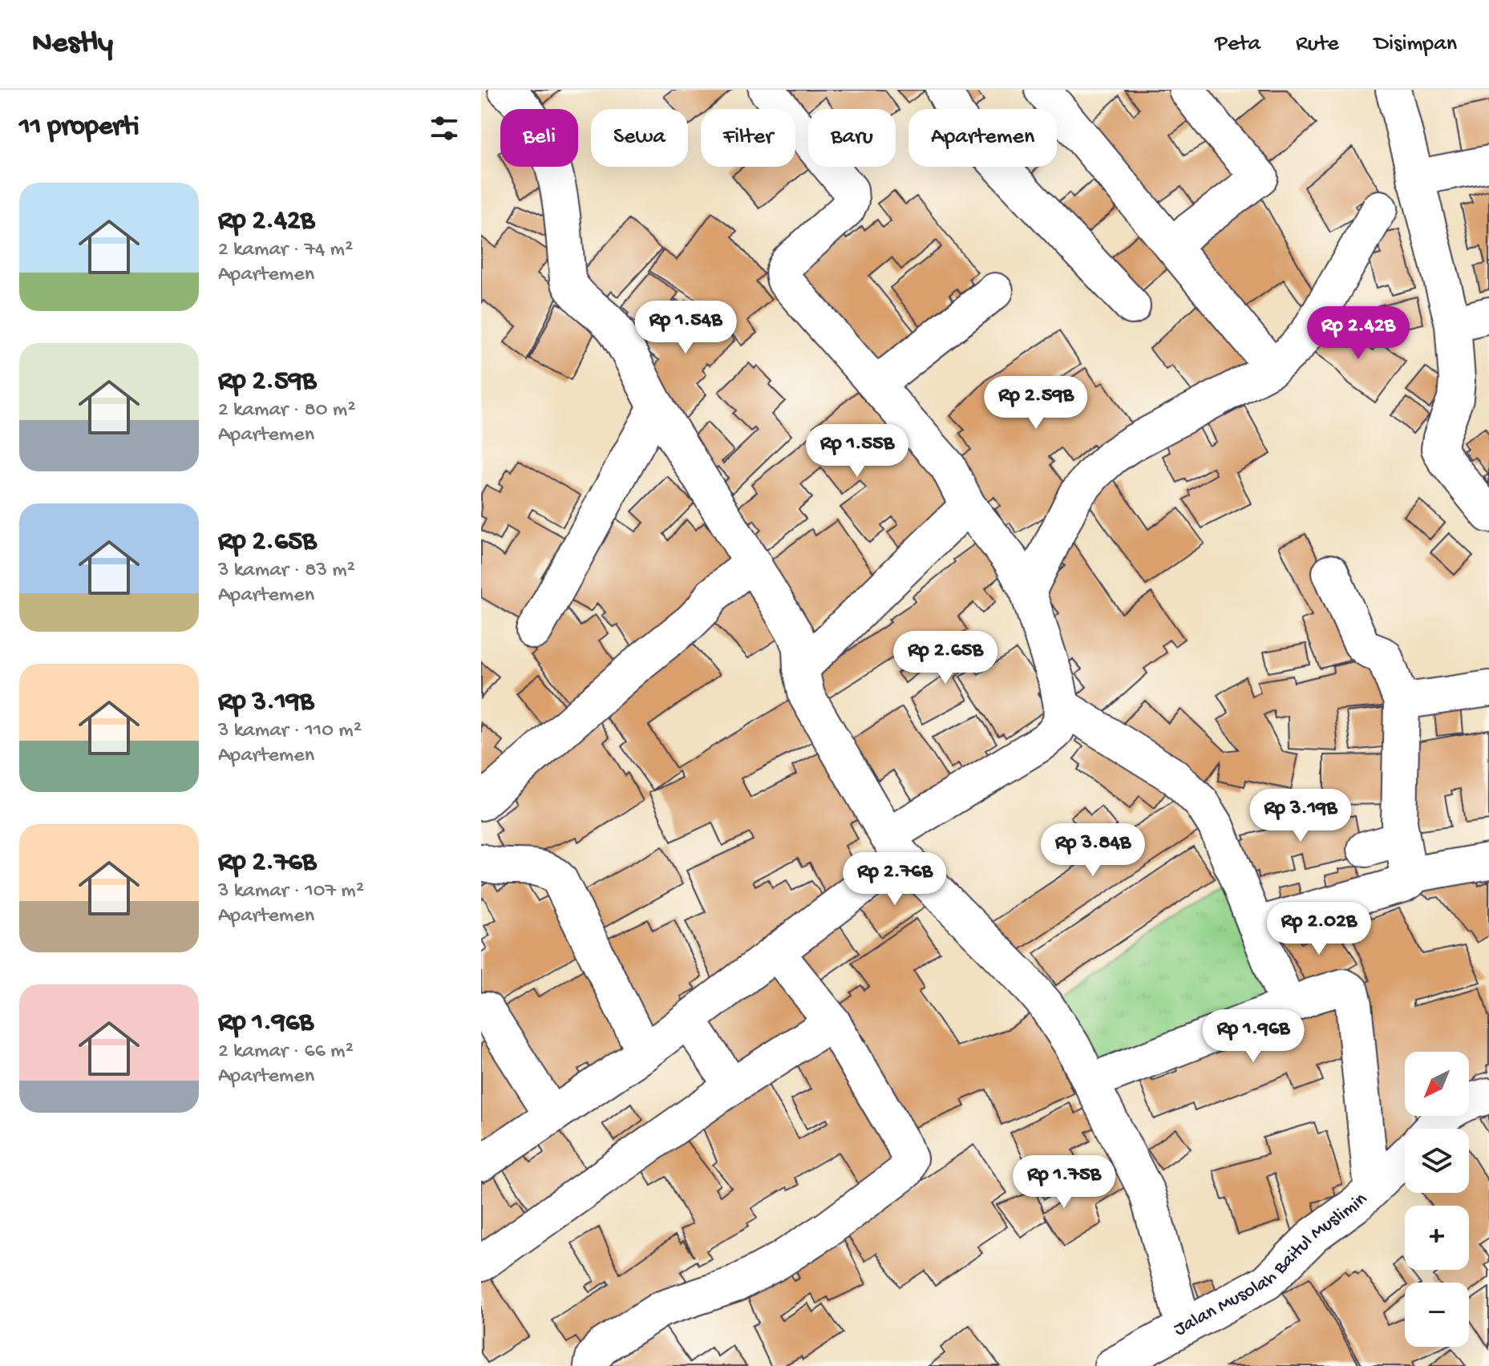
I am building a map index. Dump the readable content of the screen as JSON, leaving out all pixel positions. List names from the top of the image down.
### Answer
{
  "streets": {
    "street": ["Jalan Musolah Baitul Muslimin"]
  },
  "north": "bottom left",
  "page": {
    "header": "Nestly",
    "nav": ["Peta", "Rute", "Disimpan"],
    "heading": "11 properti",
    "chip": [
      "Beli",
      "Sewa",
      "Filter",
      "Baru",
      "Apartemen"
    ],
    "list": [
      {
        "name": "Rp 2.42B",
        "note": "2 kamar · 74 m² · Apartemen"
      },
      {
        "name": "Rp 2.59B",
        "note": "2 kamar · 80 m² · Apartemen"
      },
      {
        "name": "Rp 2.65B",
        "note": "3 kamar · 83 m² · Apartemen"
      },
      {
        "name": "Rp 3.19B",
        "note": "3 kamar · 110 m² · Apartemen"
      },
      {
        "name": "Rp 2.76B",
        "note": "3 kamar · 107 m² · Apartemen"
      },
      {
        "name": "Rp 1.96B",
        "note": "2 kamar · 66 m² · Apartemen"
      }
    ],
    "price": [
      "Rp 1.54B",
      "Rp 2.42B",
      "Rp 2.59B",
      "Rp 1.55B",
      "Rp 2.65B",
      "Rp 3.19B",
      "Rp 3.84B",
      "Rp 2.76B",
      "Rp 2.02B",
      "Rp 1.96B",
      "Rp 1.75B"
    ],
    "map_buttons": ["+", "−"]
  }
}
